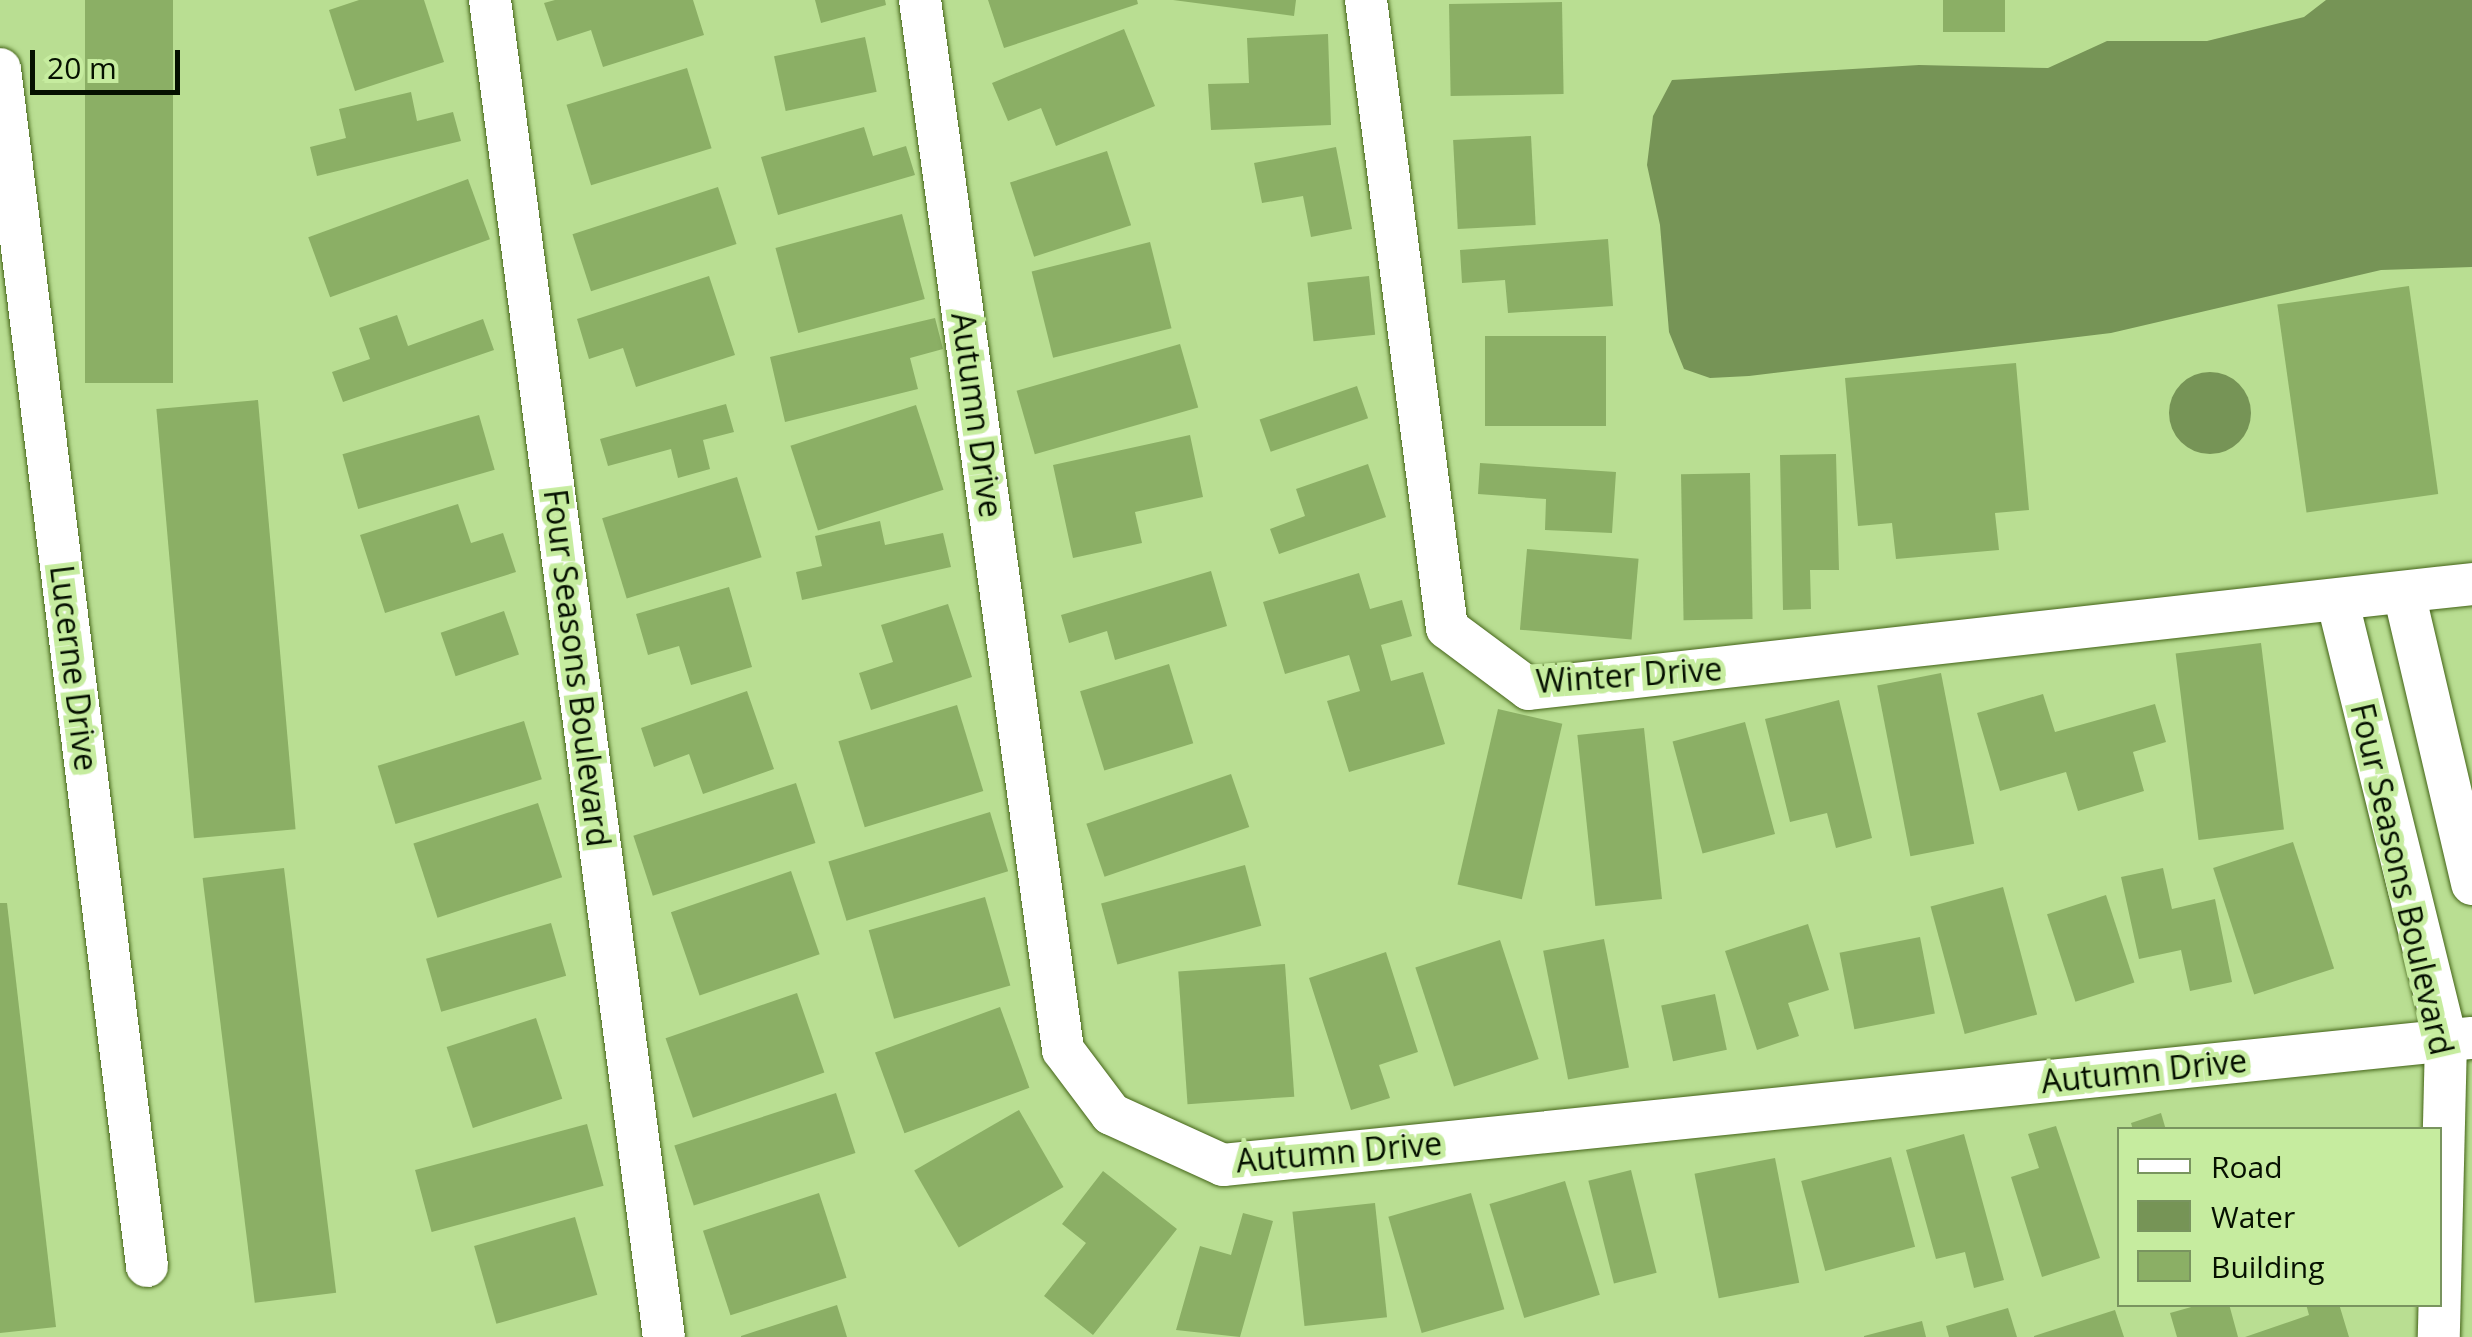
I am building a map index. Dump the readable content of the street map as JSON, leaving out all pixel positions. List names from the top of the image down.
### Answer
{
  "streets": {
    "street": [
      "Autumn Drive",
      "Lucerne Drive",
      "Four Seasons Boulevard",
      "Winter Drive"
    ]
  },
  "crossings": [
    ["Autumn Drive", "Four Seasons Boulevard"],
    ["Four Seasons Boulevard", "Winter Drive"]
  ],
  "legend": ["Road", "Water", "Building"],
  "scale_bar": "20 m"
}
